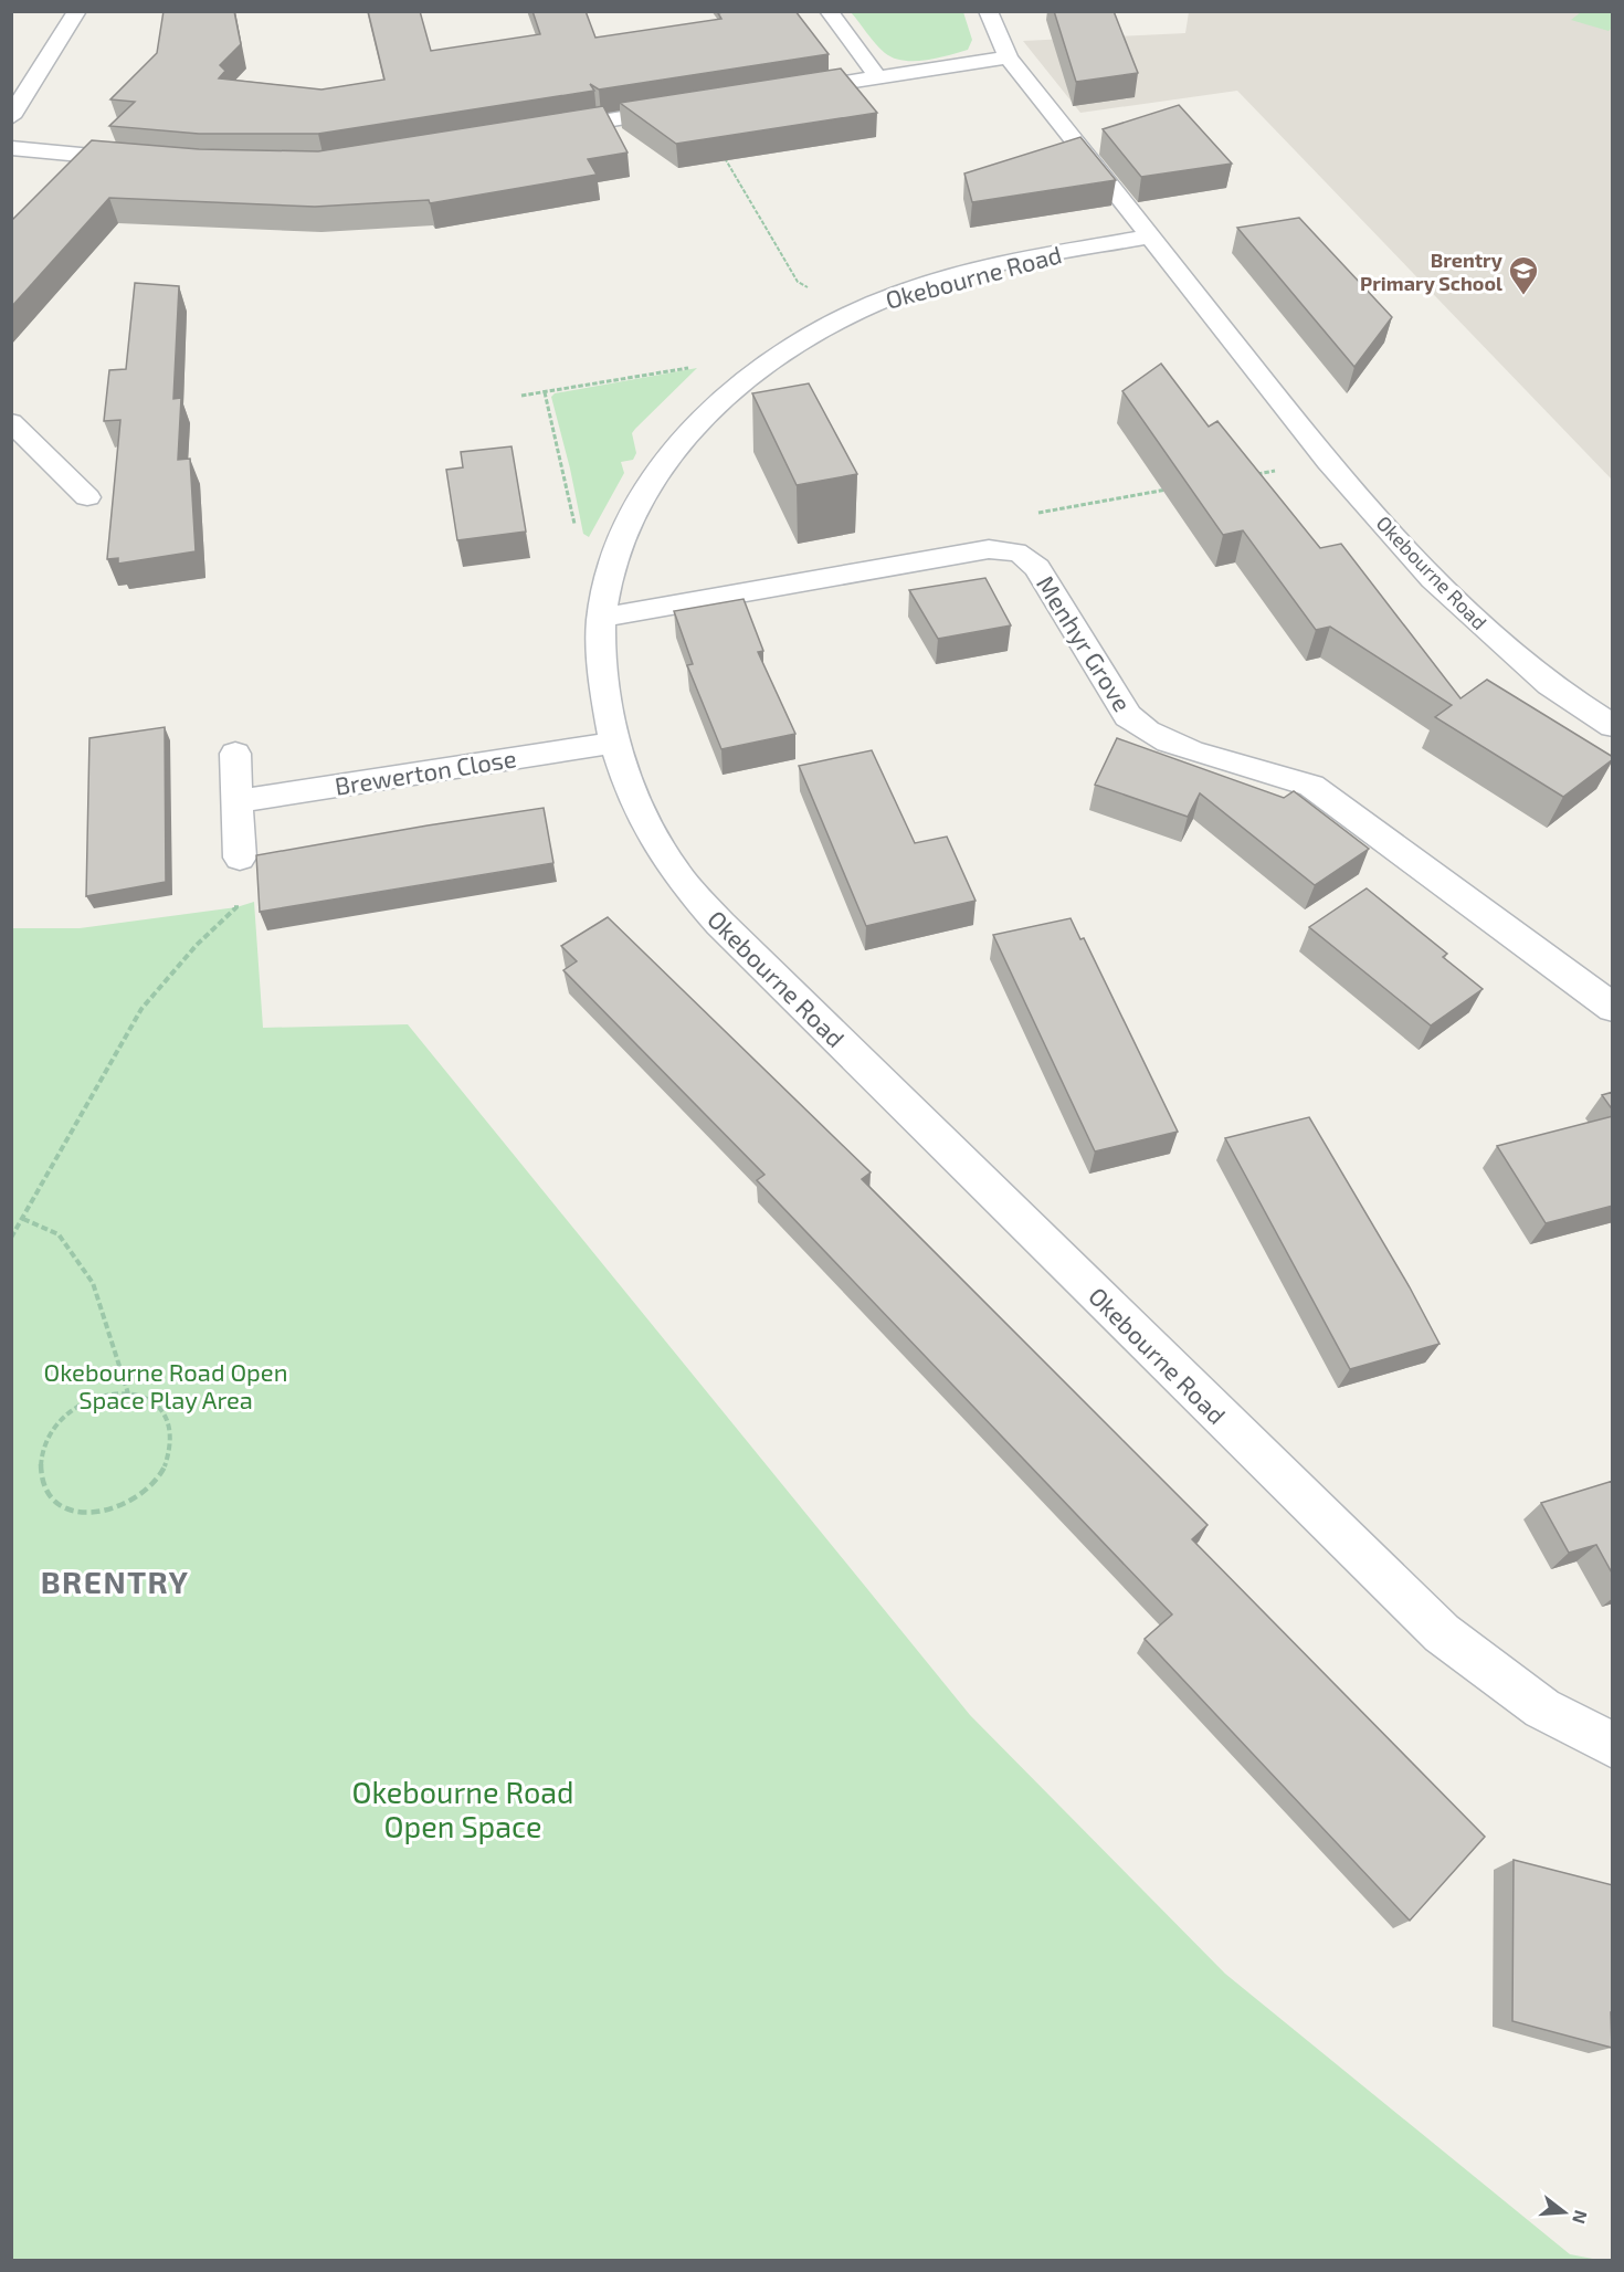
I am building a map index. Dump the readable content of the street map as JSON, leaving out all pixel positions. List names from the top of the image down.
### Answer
{
  "streets": {
    "street": ["Okebourne Road", "Menhyr Grove", "Brewerton Close"]
  },
  "crossings": [
    ["Okebourne Road", "Menhyr Grove"],
    ["Okebourne Road", "Brewerton Close"]
  ],
  "districts": ["BRENTRY"],
  "parks": ["Okebourne Road Open Space Play Area", "Okebourne Road Open Space"],
  "places": {
    "school or university": ["Brentry Primary School"]
  },
  "north": "right"
}
